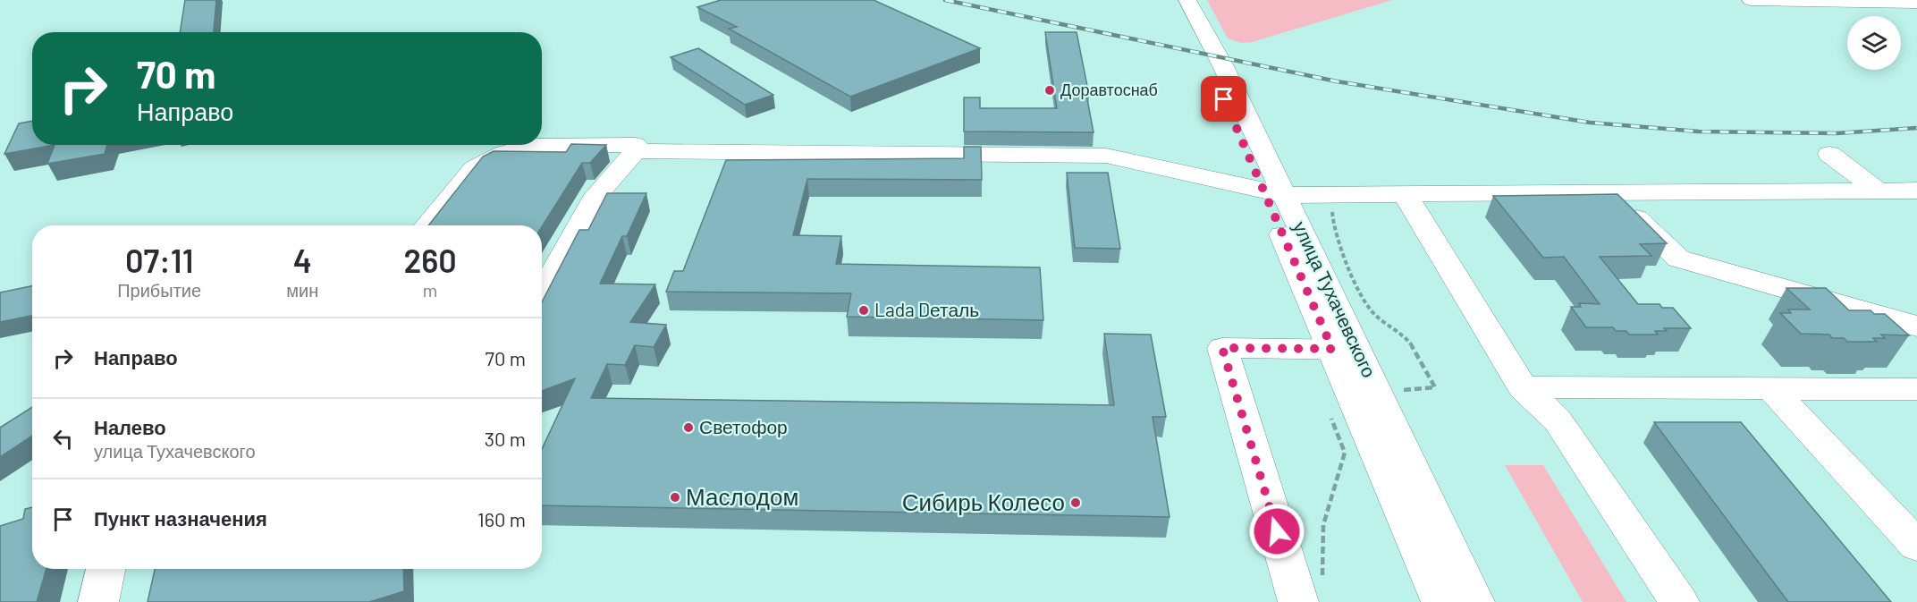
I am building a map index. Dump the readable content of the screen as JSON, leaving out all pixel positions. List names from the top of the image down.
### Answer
{
  "streets": {
    "main road": ["улица Тухачевского"]
  },
  "places": [
    "Доравтоснаб",
    "Lada Dеталь",
    "Светофор",
    "Маслодом",
    "Сибирь Колесо"
  ],
  "page": {
    "turn": ["70 m", "Направо"],
    "eta": [
      "07:11",
      "Прибытие",
      "4",
      "мин",
      "260",
      "m"
    ],
    "list": [
      {
        "name": "Направо",
        "value": "70 m"
      },
      {
        "name": "Налево",
        "note": "улица Тухачевского",
        "value": "30 m"
      },
      {
        "name": "Пункт назначения",
        "value": "160 m"
      }
    ]
  }
}
